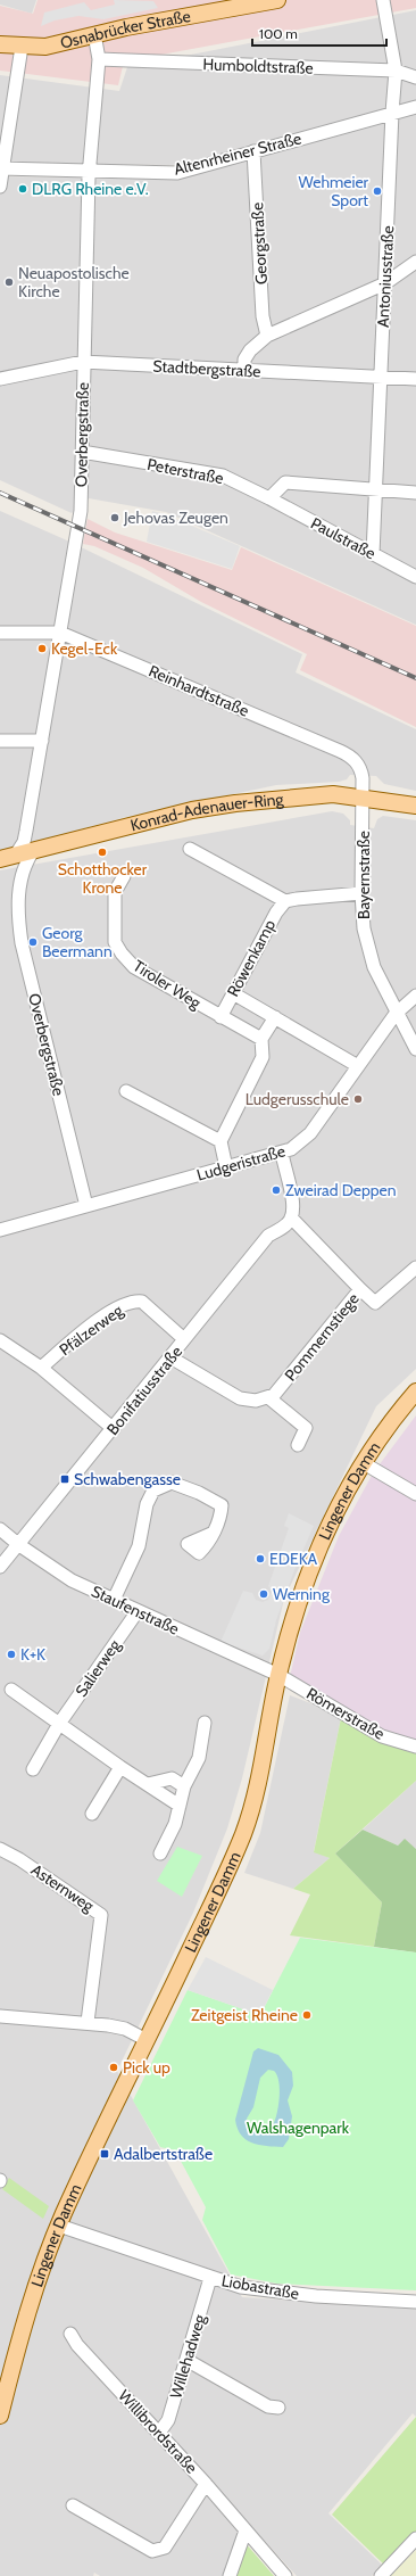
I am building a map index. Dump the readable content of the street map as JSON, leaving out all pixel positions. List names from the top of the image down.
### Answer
{
  "streets": {
    "main road": ["Osnabrücker Straße", "Konrad-Adenauer-Ring", "Lingener Damm"],
    "street": [
      "Humboldtstraße",
      "Altenrheiner Straße",
      "Georgstraße",
      "Antoniusstraße",
      "Stadtbergstraße",
      "Overbergstraße",
      "Peterstraße",
      "Paulstraße",
      "Reinhardtstraße",
      "Bayernstraße",
      "Röwenkamp",
      "Tiroler Weg",
      "Ludgeristraße",
      "Pfälzerweg",
      "Pommernstiege",
      "Bonifatiusstraße",
      "Staufenstraße",
      "Salierweg",
      "Römerstraße",
      "Asternweg",
      "Liobastraße",
      "Willehadweg",
      "Willibrordstraße"
    ]
  },
  "crossings": [
    ["Osnabrücker Straße", "Overbergstraße"],
    ["Humboldtstraße", "Antoniusstraße"],
    ["Humboldtstraße", "Overbergstraße"],
    ["Altenrheiner Straße", "Georgstraße"],
    ["Altenrheiner Straße", "Antoniusstraße"],
    ["Altenrheiner Straße", "Overbergstraße"],
    ["Antoniusstraße", "Stadtbergstraße"],
    ["Antoniusstraße", "Paulstraße"],
    ["Stadtbergstraße", "Overbergstraße"],
    ["Overbergstraße", "Peterstraße"],
    ["Overbergstraße", "Reinhardtstraße"],
    ["Overbergstraße", "Konrad-Adenauer-Ring"],
    ["Overbergstraße", "Ludgeristraße"],
    ["Peterstraße", "Paulstraße"],
    ["Reinhardtstraße", "Konrad-Adenauer-Ring"],
    ["Reinhardtstraße", "Bayernstraße"],
    ["Konrad-Adenauer-Ring", "Bayernstraße"],
    ["Bayernstraße", "Ludgeristraße"],
    ["Röwenkamp", "Tiroler Weg"],
    ["Pfälzerweg", "Bonifatiusstraße"],
    ["Bonifatiusstraße", "Staufenstraße"],
    ["Lingener Damm", "Staufenstraße"],
    ["Lingener Damm", "Römerstraße"],
    ["Lingener Damm", "Liobastraße"],
    ["Staufenstraße", "Salierweg"],
    ["Staufenstraße", "Römerstraße"],
    ["Liobastraße", "Willehadweg"],
    ["Willehadweg", "Willibrordstraße"]
  ],
  "parks": ["Walshagenpark"],
  "places": {
    "other": [
      "DLRG Rheine e.V.",
      "Wehmeier Sport",
      "Neuapostolische Kirche",
      "Jehovas Zeugen",
      "Kegel-Eck",
      "Schotthocker Krone",
      "Georg Beermann",
      "Ludgerusschule",
      "Zweirad Deppen",
      "EDEKA",
      "Werning",
      "K+K",
      "Zeitgeist Rheine",
      "Pick up"
    ],
    "transit": ["Schwabengasse", "Adalbertstraße"]
  },
  "scale_bar": "100 m"
}
